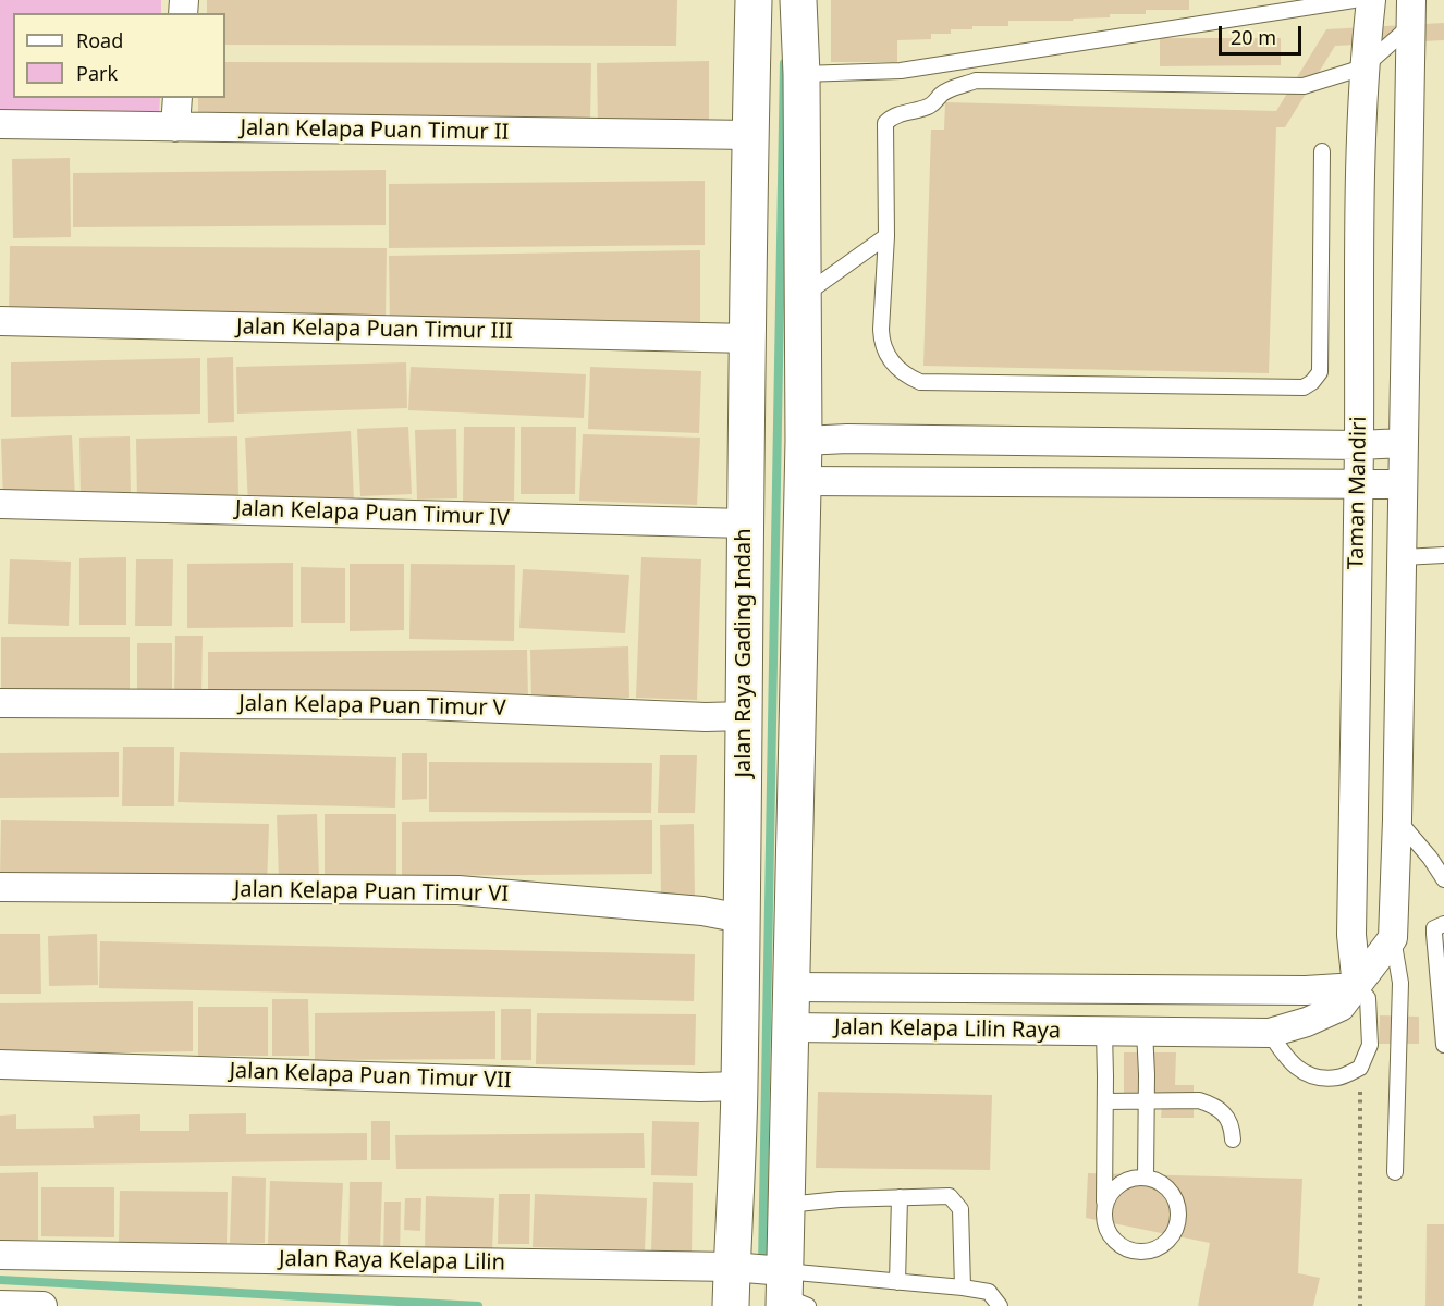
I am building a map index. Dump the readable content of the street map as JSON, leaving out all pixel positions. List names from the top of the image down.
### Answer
{
  "streets": {
    "street": [
      "Jalan Kelapa Puan Timur II",
      "Jalan Kelapa Puan Timur III",
      "Taman Mandiri",
      "Jalan Kelapa Puan Timur IV",
      "Jalan Raya Gading Indah",
      "Jalan Kelapa Puan Timur V",
      "Jalan Kelapa Puan Timur VI",
      "Jalan Kelapa Lilin Raya",
      "Jalan Kelapa Puan Timur VII",
      "Jalan Raya Kelapa Lilin"
    ]
  },
  "crossings": [
    ["Jalan Kelapa Puan Timur II", "Jalan Raya Gading Indah"],
    ["Jalan Kelapa Puan Timur III", "Jalan Raya Gading Indah"],
    ["Taman Mandiri", "Jalan Kelapa Lilin Raya"],
    ["Jalan Kelapa Puan Timur IV", "Jalan Raya Gading Indah"],
    ["Jalan Raya Gading Indah", "Jalan Kelapa Puan Timur V"],
    ["Jalan Raya Gading Indah", "Jalan Kelapa Puan Timur VI"],
    ["Jalan Raya Gading Indah", "Jalan Kelapa Puan Timur VII"],
    ["Jalan Raya Gading Indah", "Jalan Raya Kelapa Lilin"]
  ],
  "legend": ["Road", "Park"],
  "scale_bar": "20 m"
}
